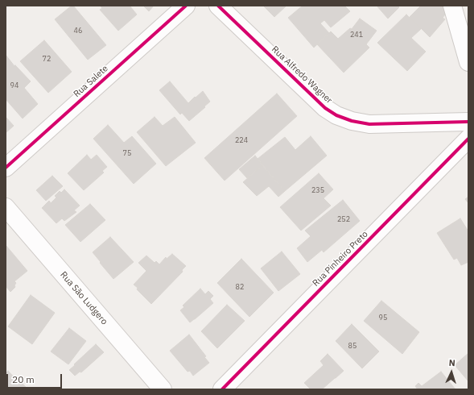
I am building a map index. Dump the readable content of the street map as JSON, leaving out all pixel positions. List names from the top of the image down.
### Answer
{
  "streets": {
    "street": [
      "Rua Alfredo Wagner",
      "Rua Salete",
      "Rua Pinheiro Preto",
      "Rua São Ludgero"
    ]
  },
  "house_numbers": [
    "46",
    "241",
    "72",
    "94",
    "224",
    "75",
    "235",
    "252",
    "82",
    "95",
    "85"
  ],
  "scale_bar": "20 m",
  "north": "top"
}
